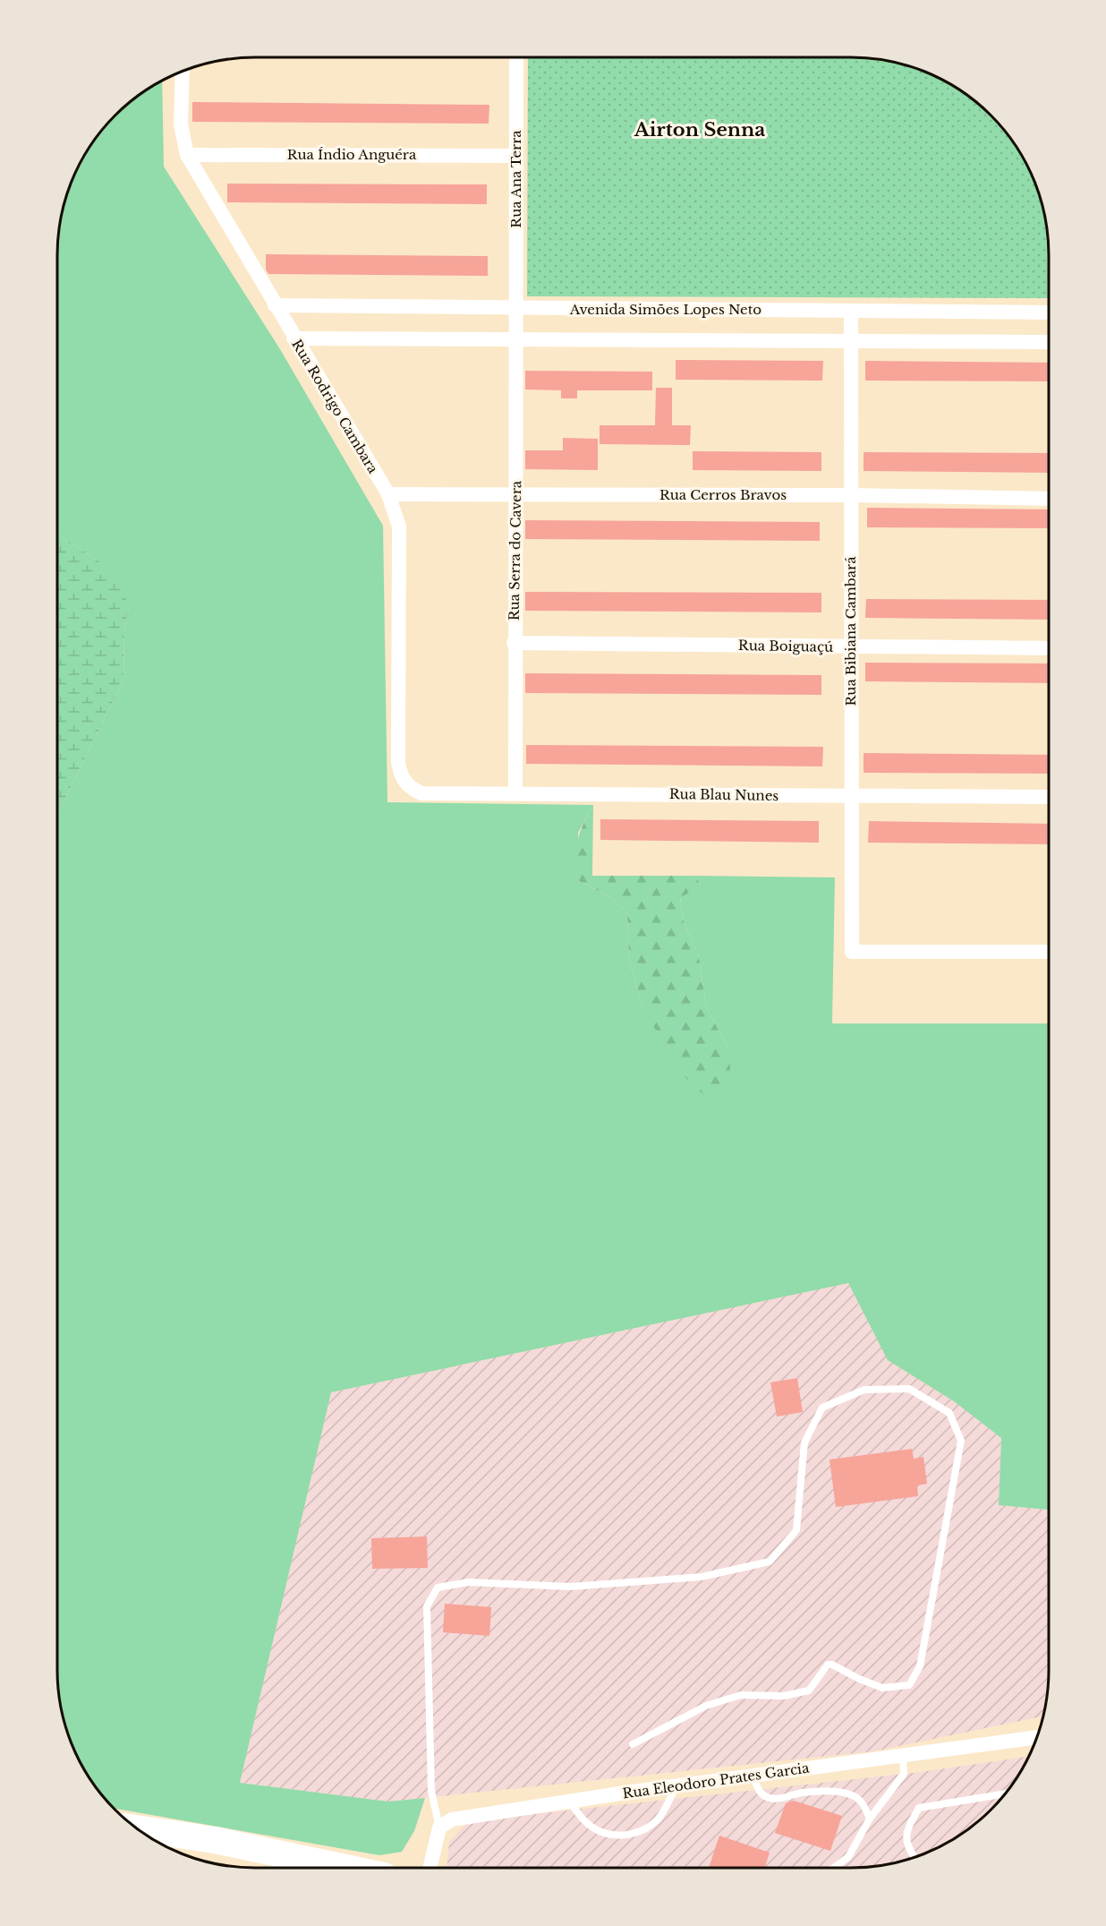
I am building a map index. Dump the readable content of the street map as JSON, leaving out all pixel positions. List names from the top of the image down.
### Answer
{
  "streets": {
    "street": [
      "Rua Índio Anguéra",
      "Rua Ana Terra",
      "Avenida Simões Lopes Neto",
      "Rua Rodrigo Cambara",
      "Rua Cerros Bravos",
      "Rua Serra do Cavera",
      "Rua Bibiana Cambará",
      "Rua Boiguaçú",
      "Rua Blau Nunes",
      "Rua Eleodoro Prates Garcia"
    ]
  },
  "crossings": [
    ["Rua Índio Anguéra", "Rua Ana Terra"],
    ["Rua Índio Anguéra", "Rua Rodrigo Cambara"],
    ["Rua Ana Terra", "Avenida Simões Lopes Neto"],
    ["Rua Ana Terra", "Rua Serra do Cavera"],
    ["Avenida Simões Lopes Neto", "Rua Rodrigo Cambara"],
    ["Avenida Simões Lopes Neto", "Rua Serra do Cavera"],
    ["Avenida Simões Lopes Neto", "Rua Bibiana Cambará"],
    ["Rua Rodrigo Cambara", "Rua Cerros Bravos"],
    ["Rua Rodrigo Cambara", "Rua Blau Nunes"],
    ["Rua Cerros Bravos", "Rua Serra do Cavera"],
    ["Rua Cerros Bravos", "Rua Bibiana Cambará"],
    ["Rua Serra do Cavera", "Rua Boiguaçú"],
    ["Rua Serra do Cavera", "Rua Blau Nunes"],
    ["Rua Bibiana Cambará", "Rua Boiguaçú"],
    ["Rua Bibiana Cambará", "Rua Blau Nunes"]
  ],
  "districts": ["Airton Senna"]
}
